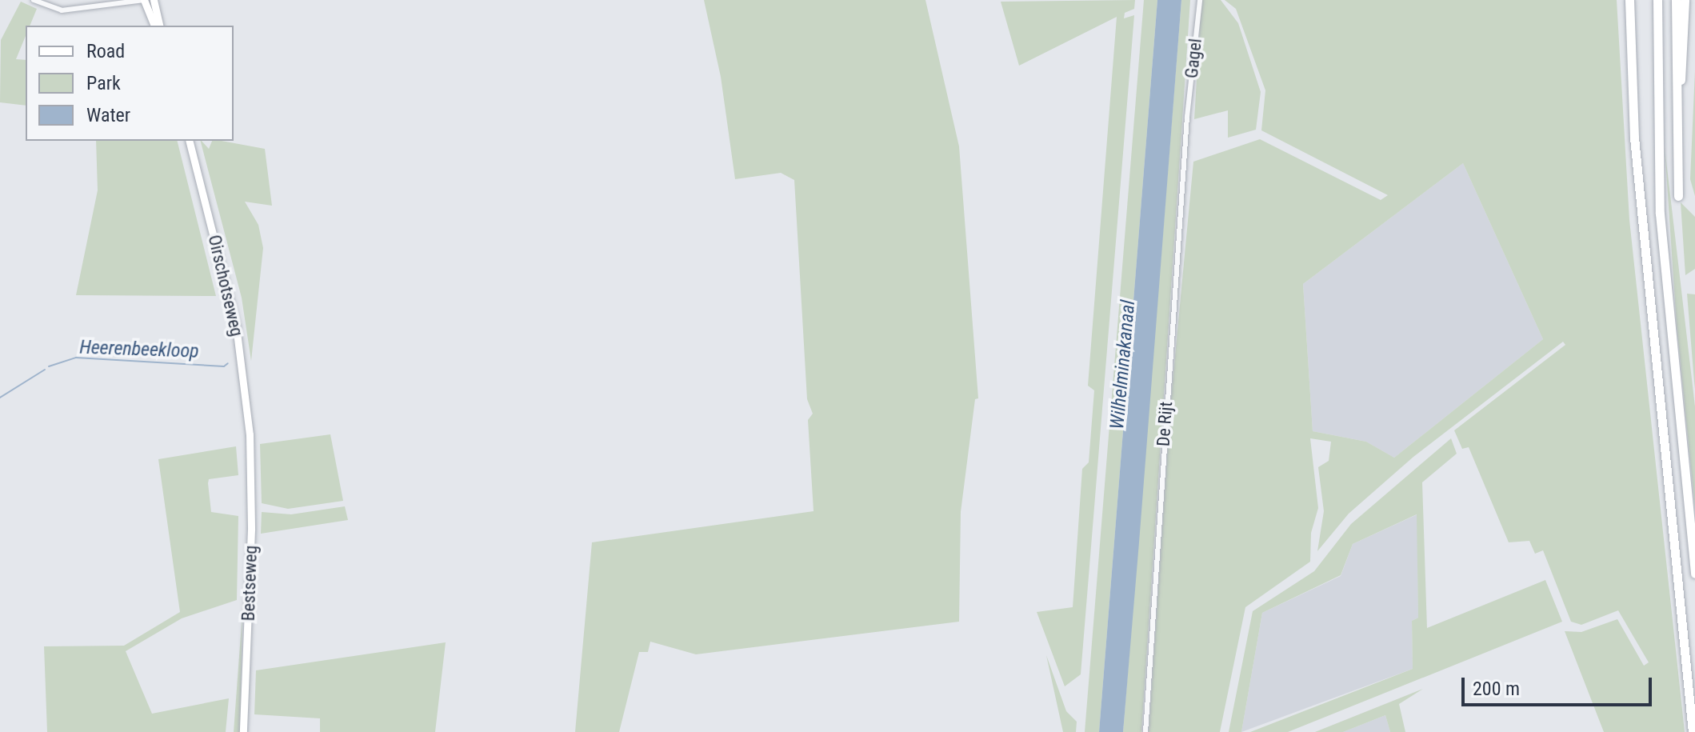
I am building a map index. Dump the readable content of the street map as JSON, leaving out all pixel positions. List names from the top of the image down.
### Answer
{
  "streets": {
    "main road": ["Oirschotseweg", "Bestseweg"],
    "street": ["Gagel", "De Rijt"]
  },
  "crossings": [
    ["Gagel", "De Rijt"],
    ["Oirschotseweg", "Bestseweg"]
  ],
  "water": ["Heerenbeekloop", "Wilhelminakanaal"],
  "legend": ["Road", "Park", "Water"],
  "scale_bar": "200 m"
}
